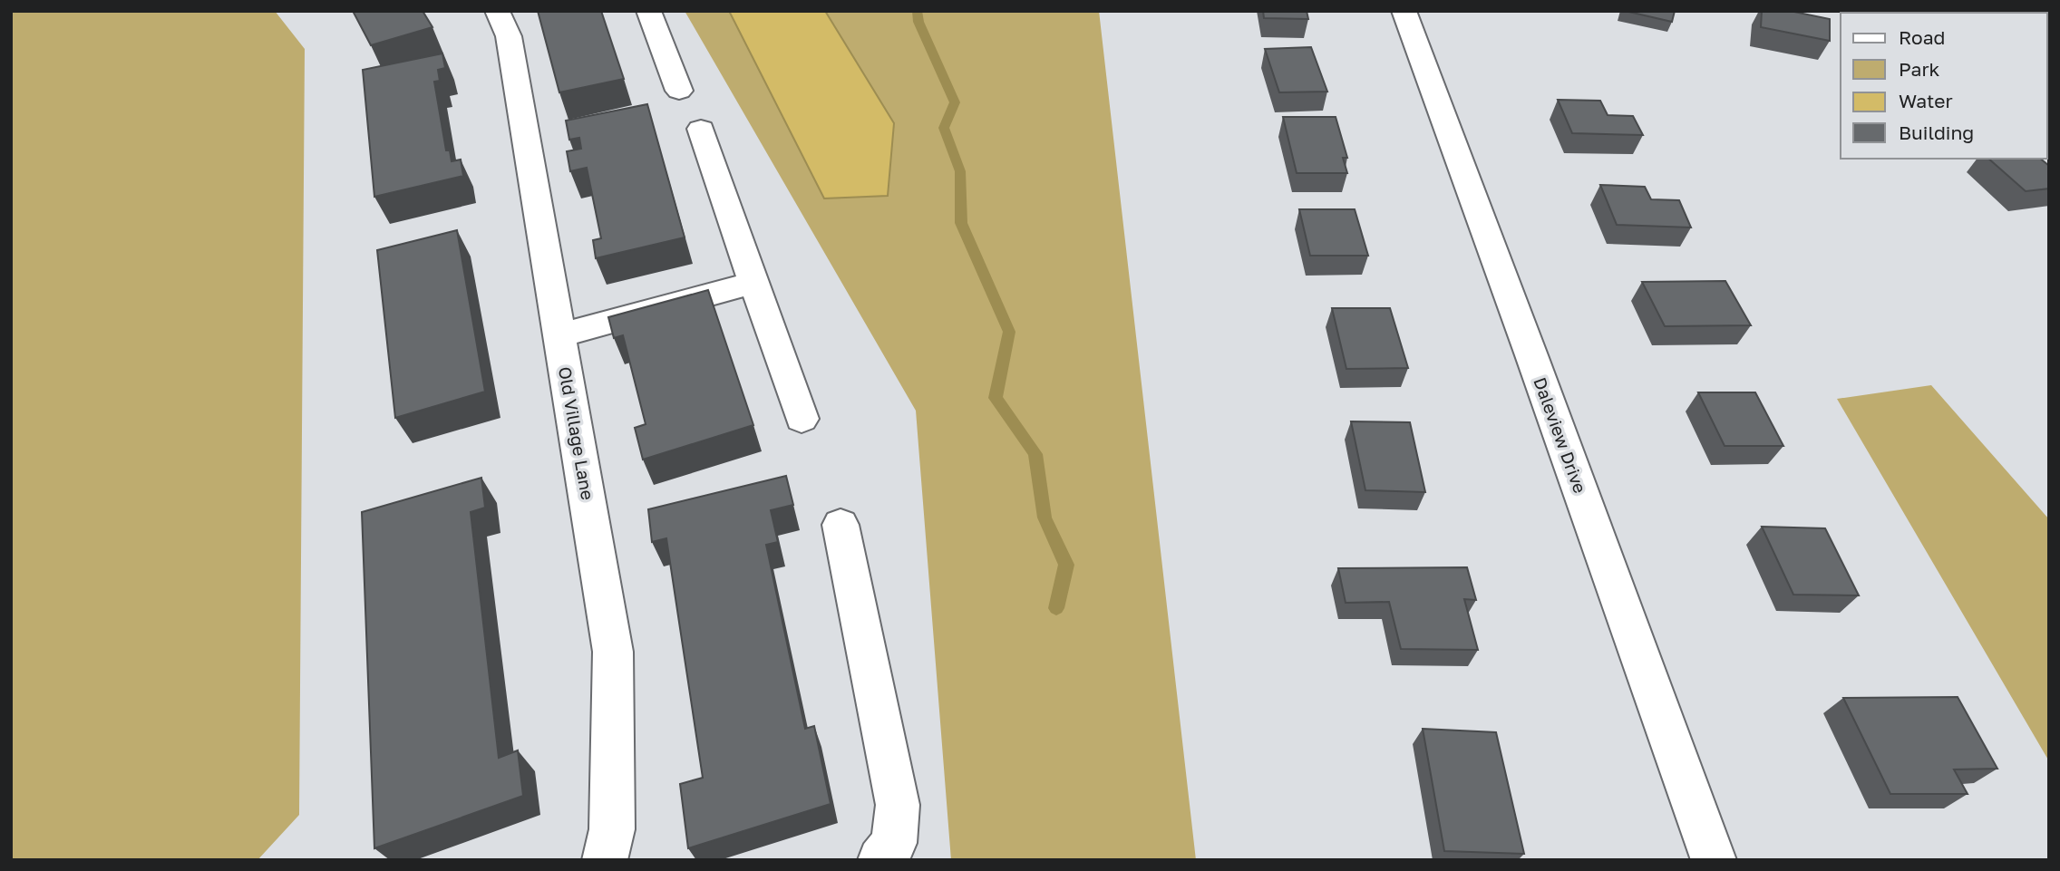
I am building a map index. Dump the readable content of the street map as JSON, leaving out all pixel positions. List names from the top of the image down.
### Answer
{
  "streets": {
    "street": ["Old Village Lane", "Daleview Drive"]
  },
  "legend": [
    "Road",
    "Park",
    "Water",
    "Building"
  ]
}
